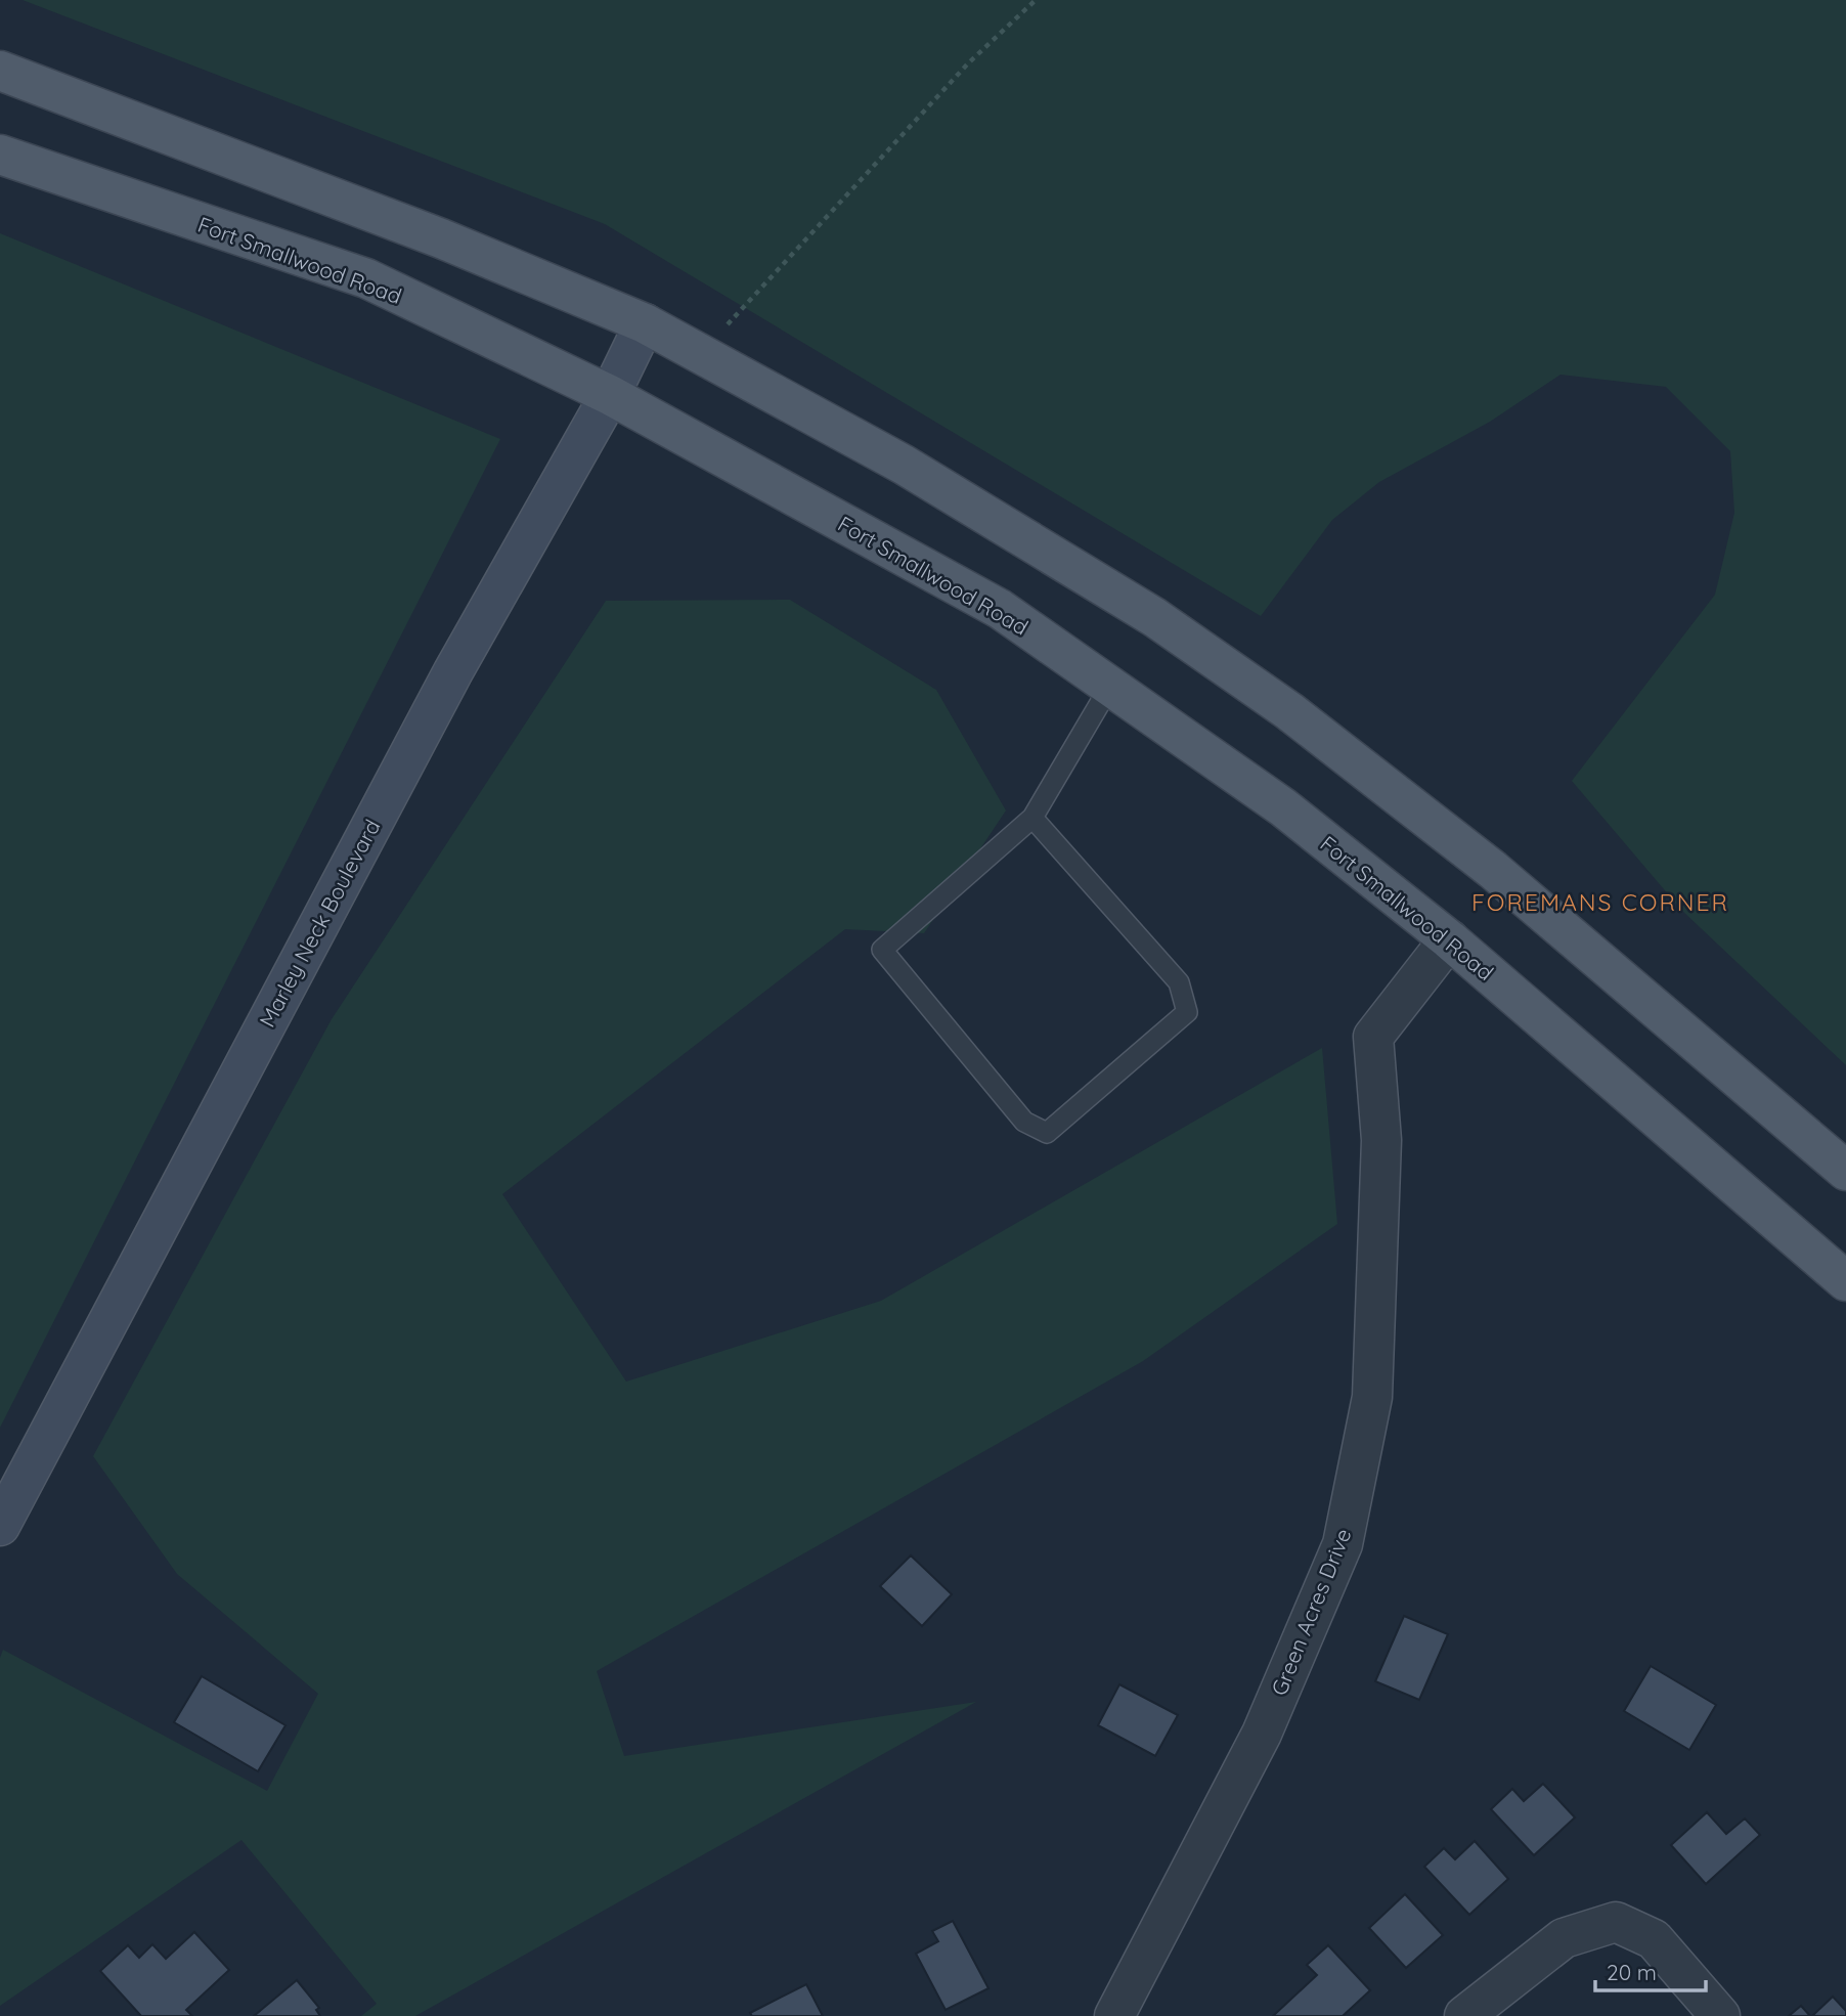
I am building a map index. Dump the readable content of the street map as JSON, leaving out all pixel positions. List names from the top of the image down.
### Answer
{
  "streets": {
    "main road": ["Fort Smallwood Road", "Marley Neck Boulevard"],
    "street": ["Green Acres Drive"]
  },
  "crossings": [
    ["Fort Smallwood Road", "Marley Neck Boulevard"],
    ["Fort Smallwood Road", "Green Acres Drive"]
  ],
  "districts": ["FOREMANS CORNER"],
  "scale_bar": "20 m"
}
